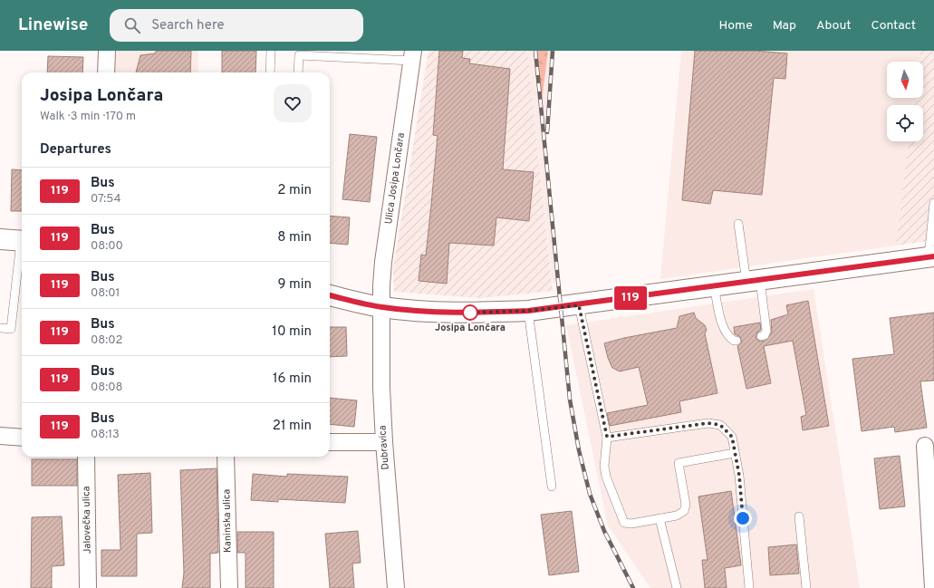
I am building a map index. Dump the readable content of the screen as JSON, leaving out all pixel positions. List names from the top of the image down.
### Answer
{
  "streets": {
    "street": [
      "Ulica Josipa Lončara",
      "Dubravica",
      "Jalovečka ulica",
      "Kaninska ulica"
    ]
  },
  "crossings": [
    ["Ulica Josipa Lončara", "Dubravica"]
  ],
  "places": ["Josipa Lončara"],
  "lines": ["bus line 119"],
  "north": "bottom",
  "page": {
    "header": "Linewise",
    "search": "Search here",
    "nav": [
      "Home",
      "Map",
      "About",
      "Contact"
    ],
    "on_map": "119",
    "heading": [
      ["Josipa Lončara", "Walk · 3 min · 170 m"],
      "Departures"
    ],
    "list": [
      {
        "mark": "119",
        "name": "Bus",
        "note": "07:54",
        "value": "2 min"
      },
      {
        "mark": "119",
        "name": "Bus",
        "note": "08:00",
        "value": "8 min"
      },
      {
        "mark": "119",
        "name": "Bus",
        "note": "08:01",
        "value": "9 min"
      },
      {
        "mark": "119",
        "name": "Bus",
        "note": "08:02",
        "value": "10 min"
      },
      {
        "mark": "119",
        "name": "Bus",
        "note": "08:08",
        "value": "16 min"
      },
      {
        "mark": "119",
        "name": "Bus",
        "note": "08:13",
        "value": "21 min"
      }
    ]
  }
}
